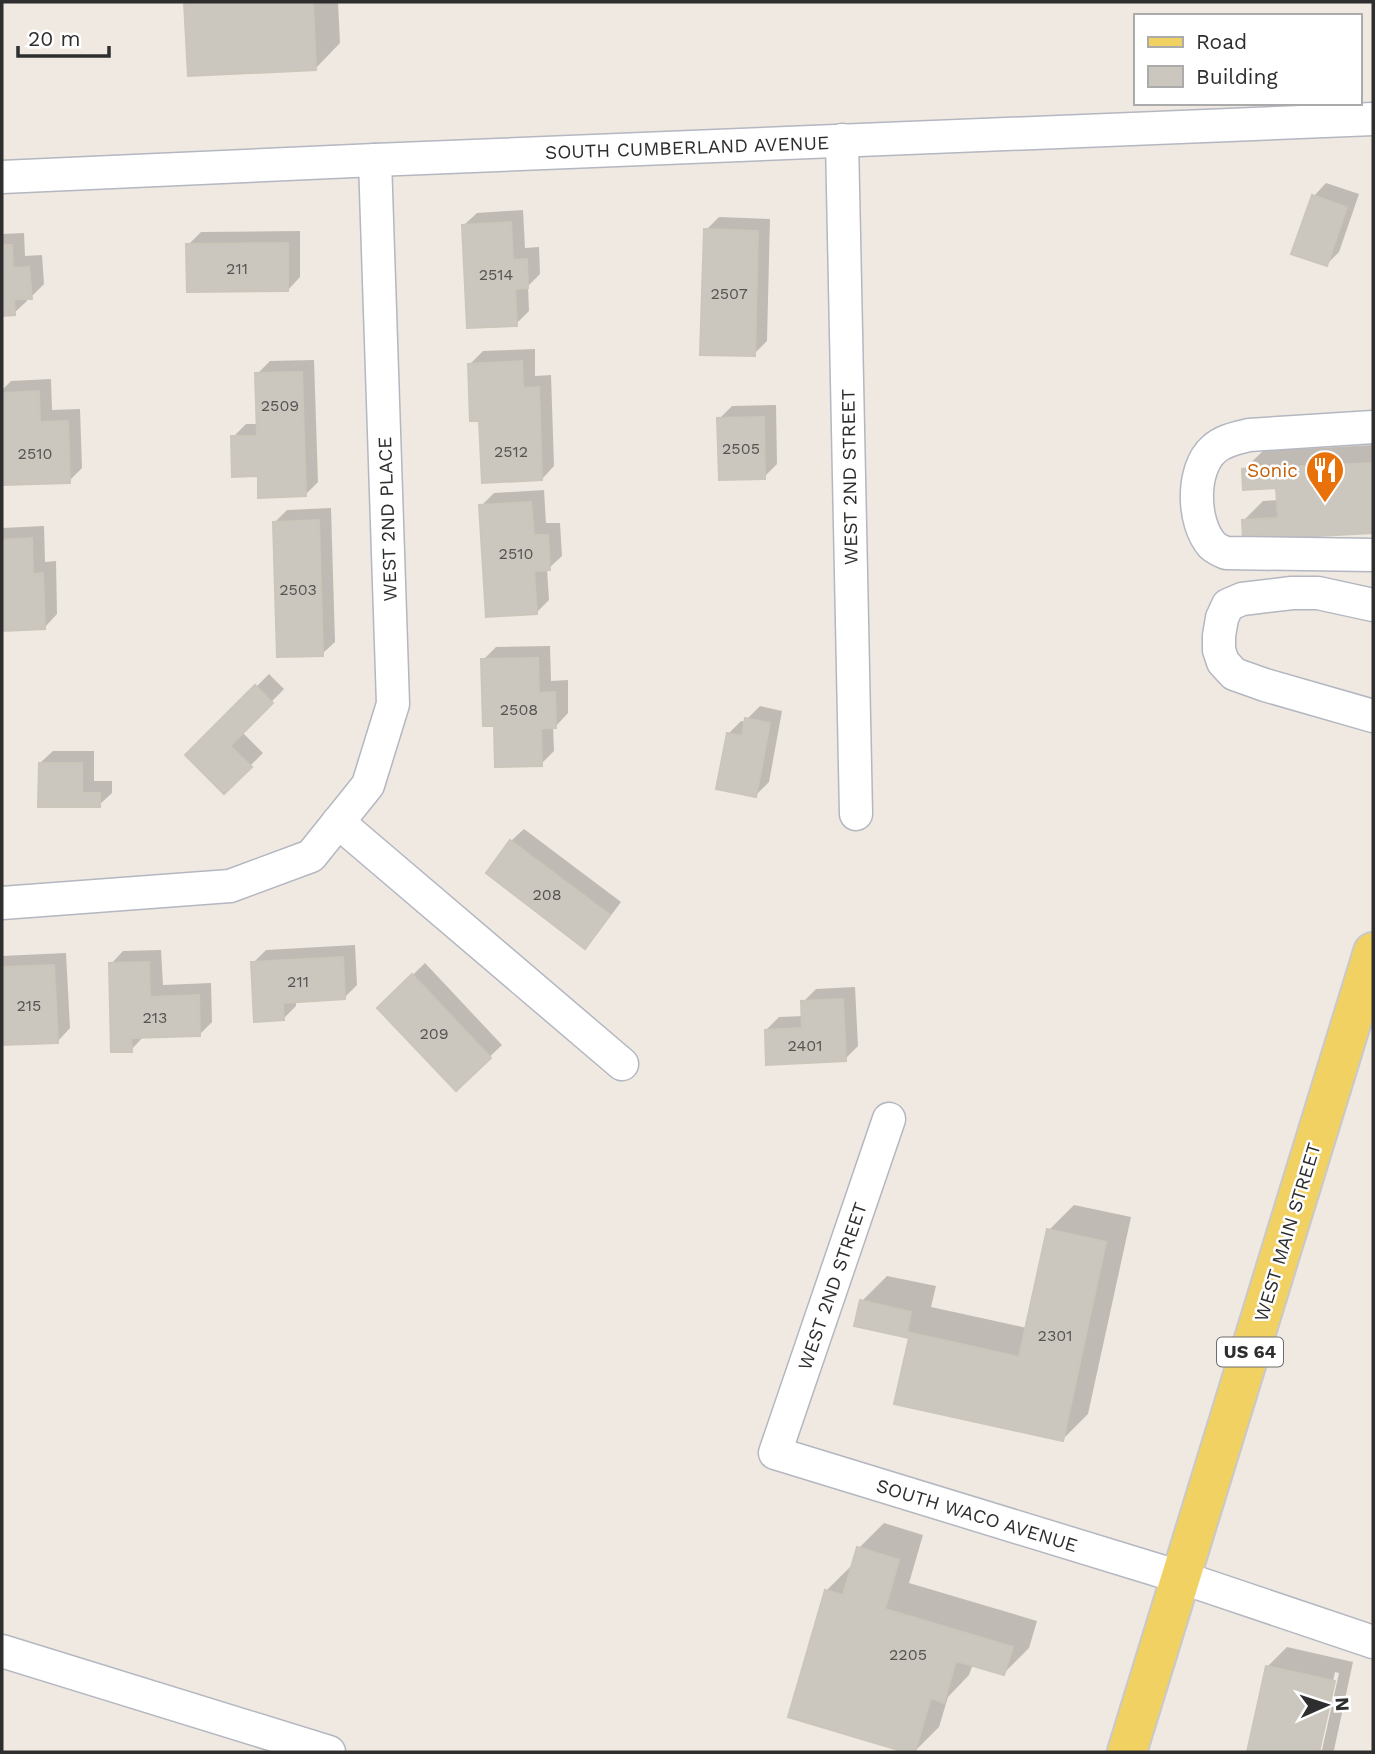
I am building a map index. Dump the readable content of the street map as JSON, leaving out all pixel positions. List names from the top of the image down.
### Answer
{
  "streets": {
    "main road": ["WEST MAIN STREET", "US 64"],
    "street": [
      "SOUTH CUMBERLAND AVENUE",
      "WEST 2ND STREET",
      "WEST 2ND PLACE",
      "SOUTH WACO AVENUE"
    ]
  },
  "crossings": [
    ["SOUTH CUMBERLAND AVENUE", "WEST 2ND STREET"],
    ["SOUTH CUMBERLAND AVENUE", "WEST 2ND PLACE"],
    ["WEST 2ND STREET", "SOUTH WACO AVENUE"],
    ["WEST MAIN STREET", "SOUTH WACO AVENUE"]
  ],
  "places": {
    "restaurant": ["Sonic"]
  },
  "house_numbers": [
    "211",
    "2514",
    "2507",
    "2509",
    "2505",
    "2512",
    "2510",
    "2510",
    "2503",
    "2508",
    "208",
    "211",
    "215",
    "213",
    "209",
    "2401",
    "2301",
    "2205"
  ],
  "legend": ["Road", "Building"],
  "scale_bar": "20 m",
  "north": "right"
}
